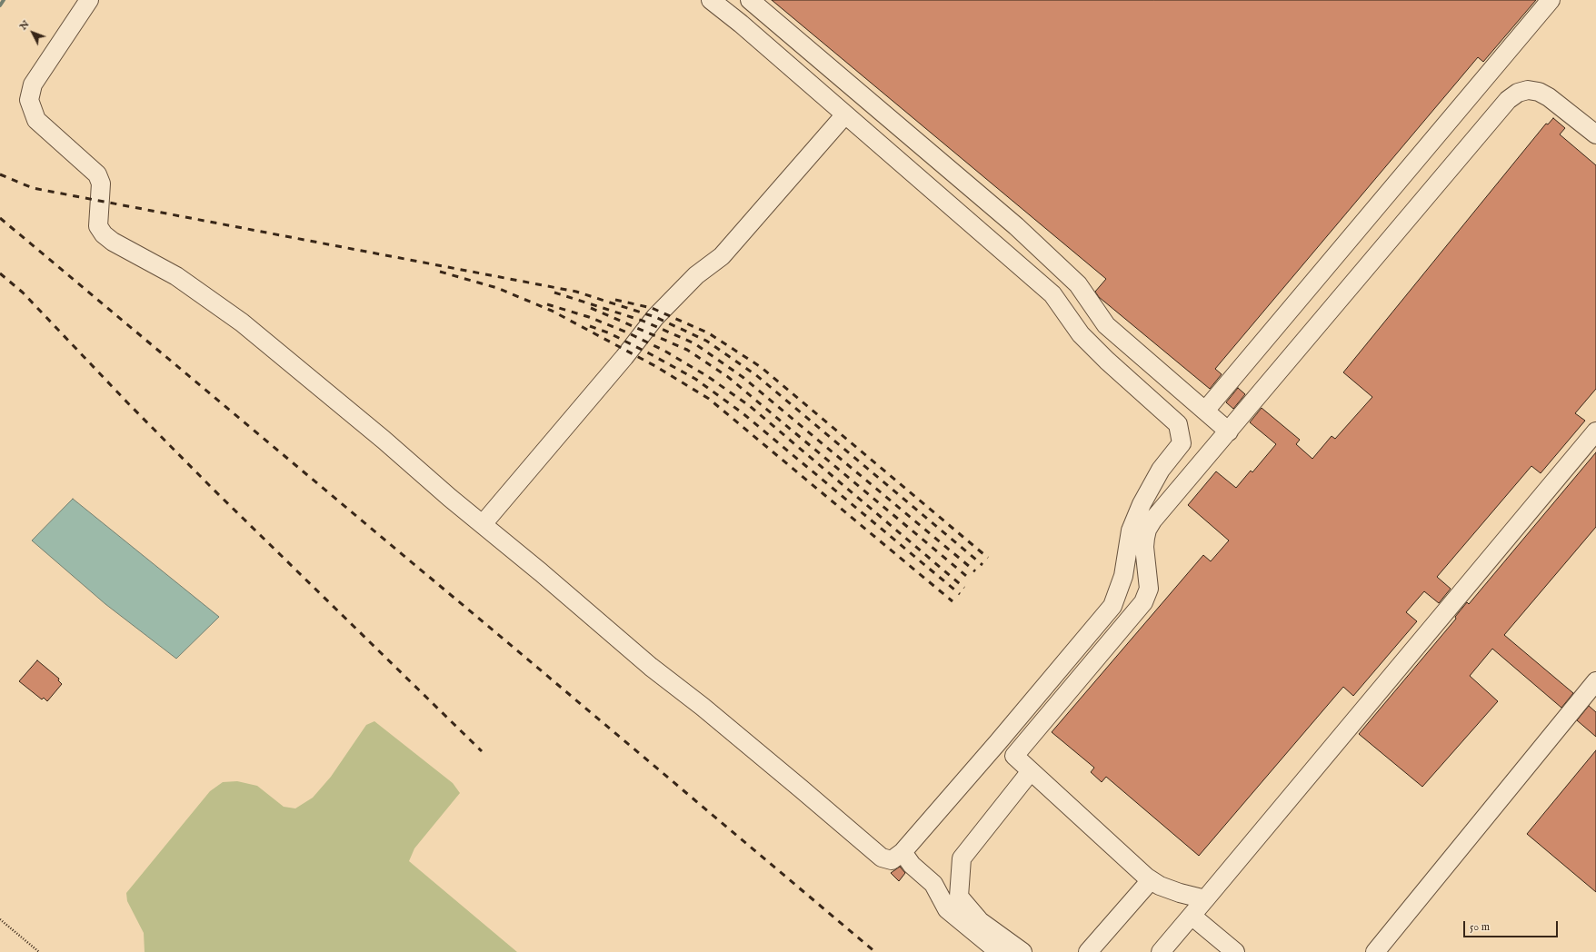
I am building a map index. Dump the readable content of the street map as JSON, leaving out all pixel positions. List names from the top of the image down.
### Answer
{
  "scale_bar": "50 m",
  "north": "top left"
}
